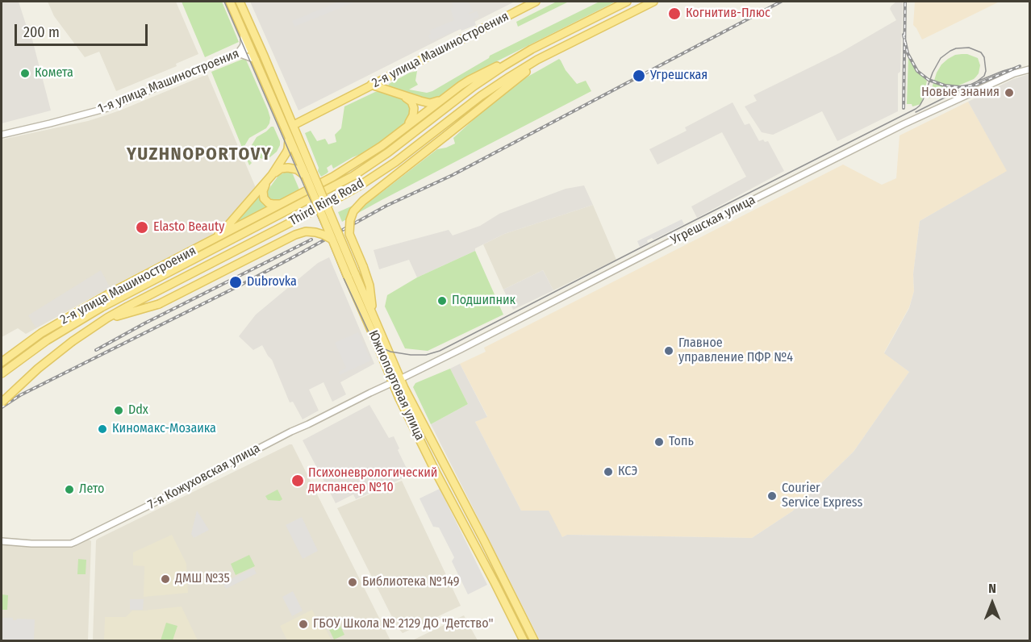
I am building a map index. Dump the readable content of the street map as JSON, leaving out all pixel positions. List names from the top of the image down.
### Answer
{
  "streets": {
    "main road": ["2-я улица Машиностроения", "Third Ring Road", "Южнопортовая улица"],
    "street": ["1-я улица Машиностроения", "Угрешская улица", "7-я Кожуховская улица"]
  },
  "crossings": [
    ["2-я улица Машиностроения", "Third Ring Road"],
    ["2-я улица Машиностроения", "Южнопортовая улица"],
    ["1-я улица Машиностроения", "Южнопортовая улица"],
    ["Угрешская улица", "Южнопортовая улица"],
    ["Угрешская улица", "7-я Кожуховская улица"],
    ["Южнопортовая улица", "7-я Кожуховская улица"]
  ],
  "districts": ["YUZHNOPORTOVY"],
  "places": [
    "Когнитив-Плюс",
    "Комета",
    "Угрешская",
    "Новые знания",
    "Elasto Beauty",
    "Dubrovka",
    "Подшипник",
    "Главное управление ПФР №4",
    "Ddx",
    "Киномакс-Мозаика",
    "Топь",
    "КСЭ",
    "Психоневрологический диспансер №10",
    "Лето",
    "Courier Service Express",
    "ДМШ №35",
    "Библиотека №149",
    "ГБОУ Школа № 2129 ДО \"Детство\""
  ],
  "scale_bar": "200 m",
  "north": "top"
}
